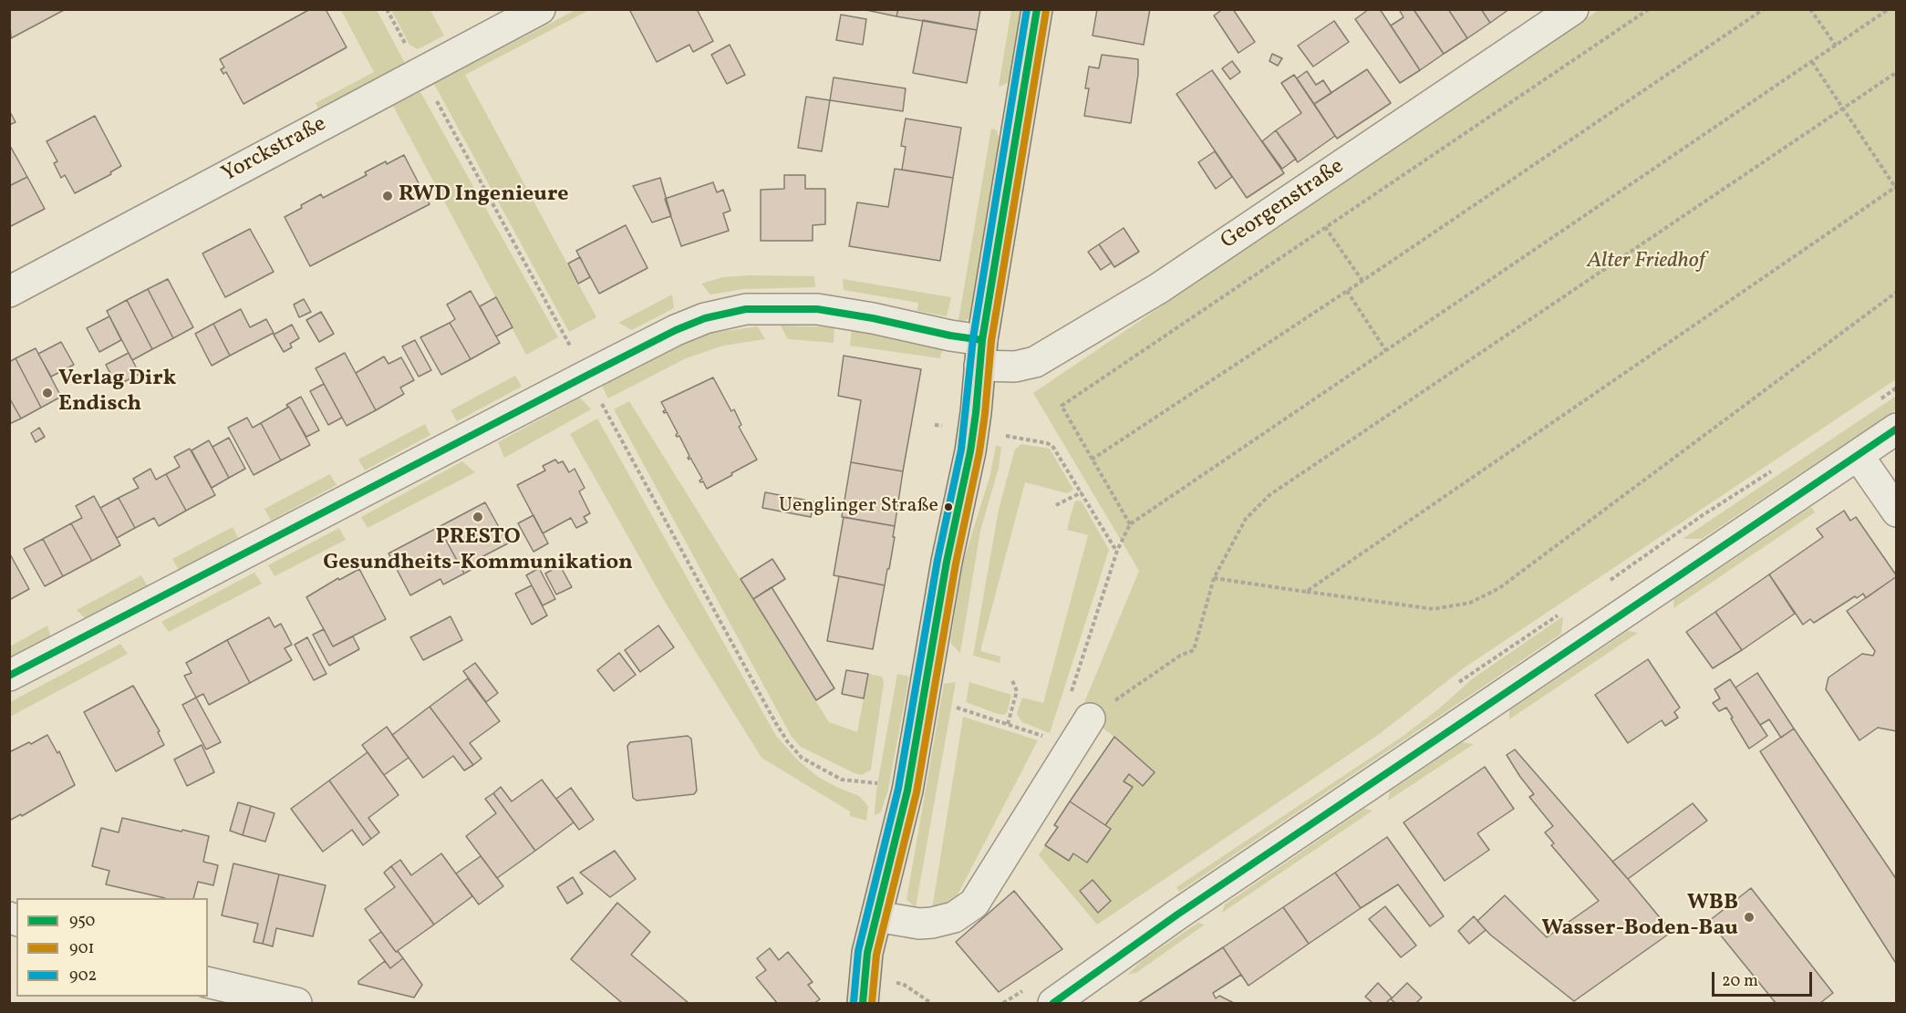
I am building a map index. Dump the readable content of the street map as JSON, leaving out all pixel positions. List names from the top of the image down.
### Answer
{
  "streets": {
    "street": ["Yorckstraße", "Georgenstraße"]
  },
  "parks": ["Alter Friedhof"],
  "places": [
    "RWD Ingenieure",
    "Verlag Dirk Endisch",
    "Uenglinger Straße",
    "PRESTO Gesundheits-Kommunikation",
    "WBB Wasser-Boden-Bau"
  ],
  "lines": ["transit line 950", "transit line 902", "transit line 901"],
  "legend": ["950", "901", "902"],
  "scale_bar": "20 m"
}
